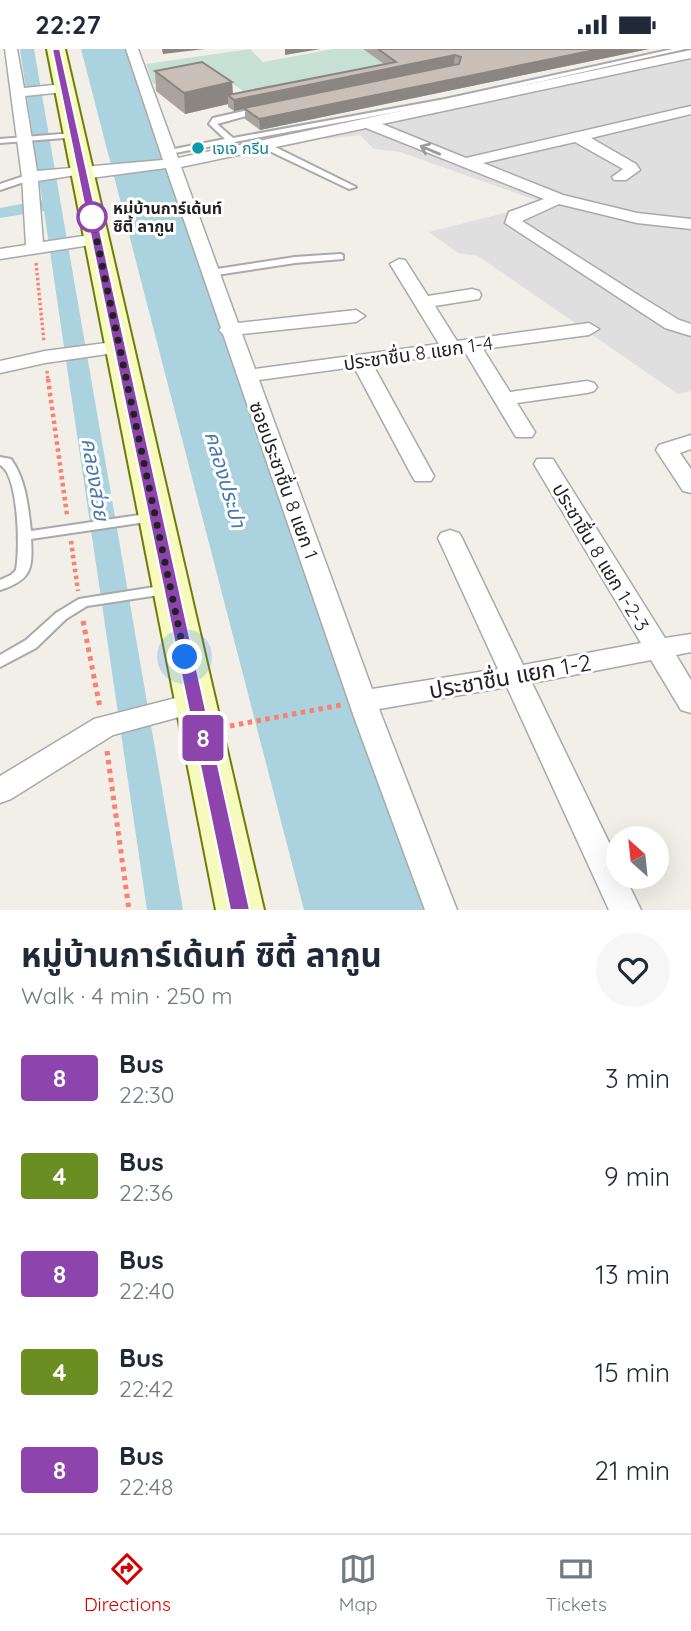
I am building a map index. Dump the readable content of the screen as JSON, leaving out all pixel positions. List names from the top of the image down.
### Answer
{
  "streets": {
    "street": [
      "ประชาชื่น 8 แยก 1-4",
      "ซอยประชาชื่น 8 แยก 1",
      "ประชาชื่น 8 แยก 1-2-3",
      "ประชาชื่น แยก 1-2"
    ]
  },
  "crossings": [
    ["ประชาชื่น 8 แยก 1-4", "ซอยประชาชื่น 8 แยก 1"],
    ["ซอยประชาชื่น 8 แยก 1", "ประชาชื่น แยก 1-2"],
    ["ประชาชื่น 8 แยก 1-2-3", "ประชาชื่น แยก 1-2"]
  ],
  "water": ["คลองส่วย", "คลองประปา"],
  "places": ["เจเจ กรีน", "หมู่บ้านการ์เด้นท์ ซิตี้ ลากูน"],
  "lines": ["bus line 8"],
  "north": "top left",
  "page": {
    "status": "22:27",
    "on_map": "8",
    "heading": ["หมู่บ้านการ์เด้นท์ ซิตี้ ลากูน", "Walk · 4 min · 250 m"],
    "list": [
      {
        "mark": "8",
        "name": "Bus",
        "note": "22:30",
        "value": "3 min"
      },
      {
        "mark": "4",
        "name": "Bus",
        "note": "22:36",
        "value": "9 min"
      },
      {
        "mark": "8",
        "name": "Bus",
        "note": "22:40",
        "value": "13 min"
      },
      {
        "mark": "4",
        "name": "Bus",
        "note": "22:42",
        "value": "15 min"
      },
      {
        "mark": "8",
        "name": "Bus",
        "note": "22:48",
        "value": "21 min"
      }
    ],
    "tabs": ["Directions", "Map", "Tickets"]
  }
}
